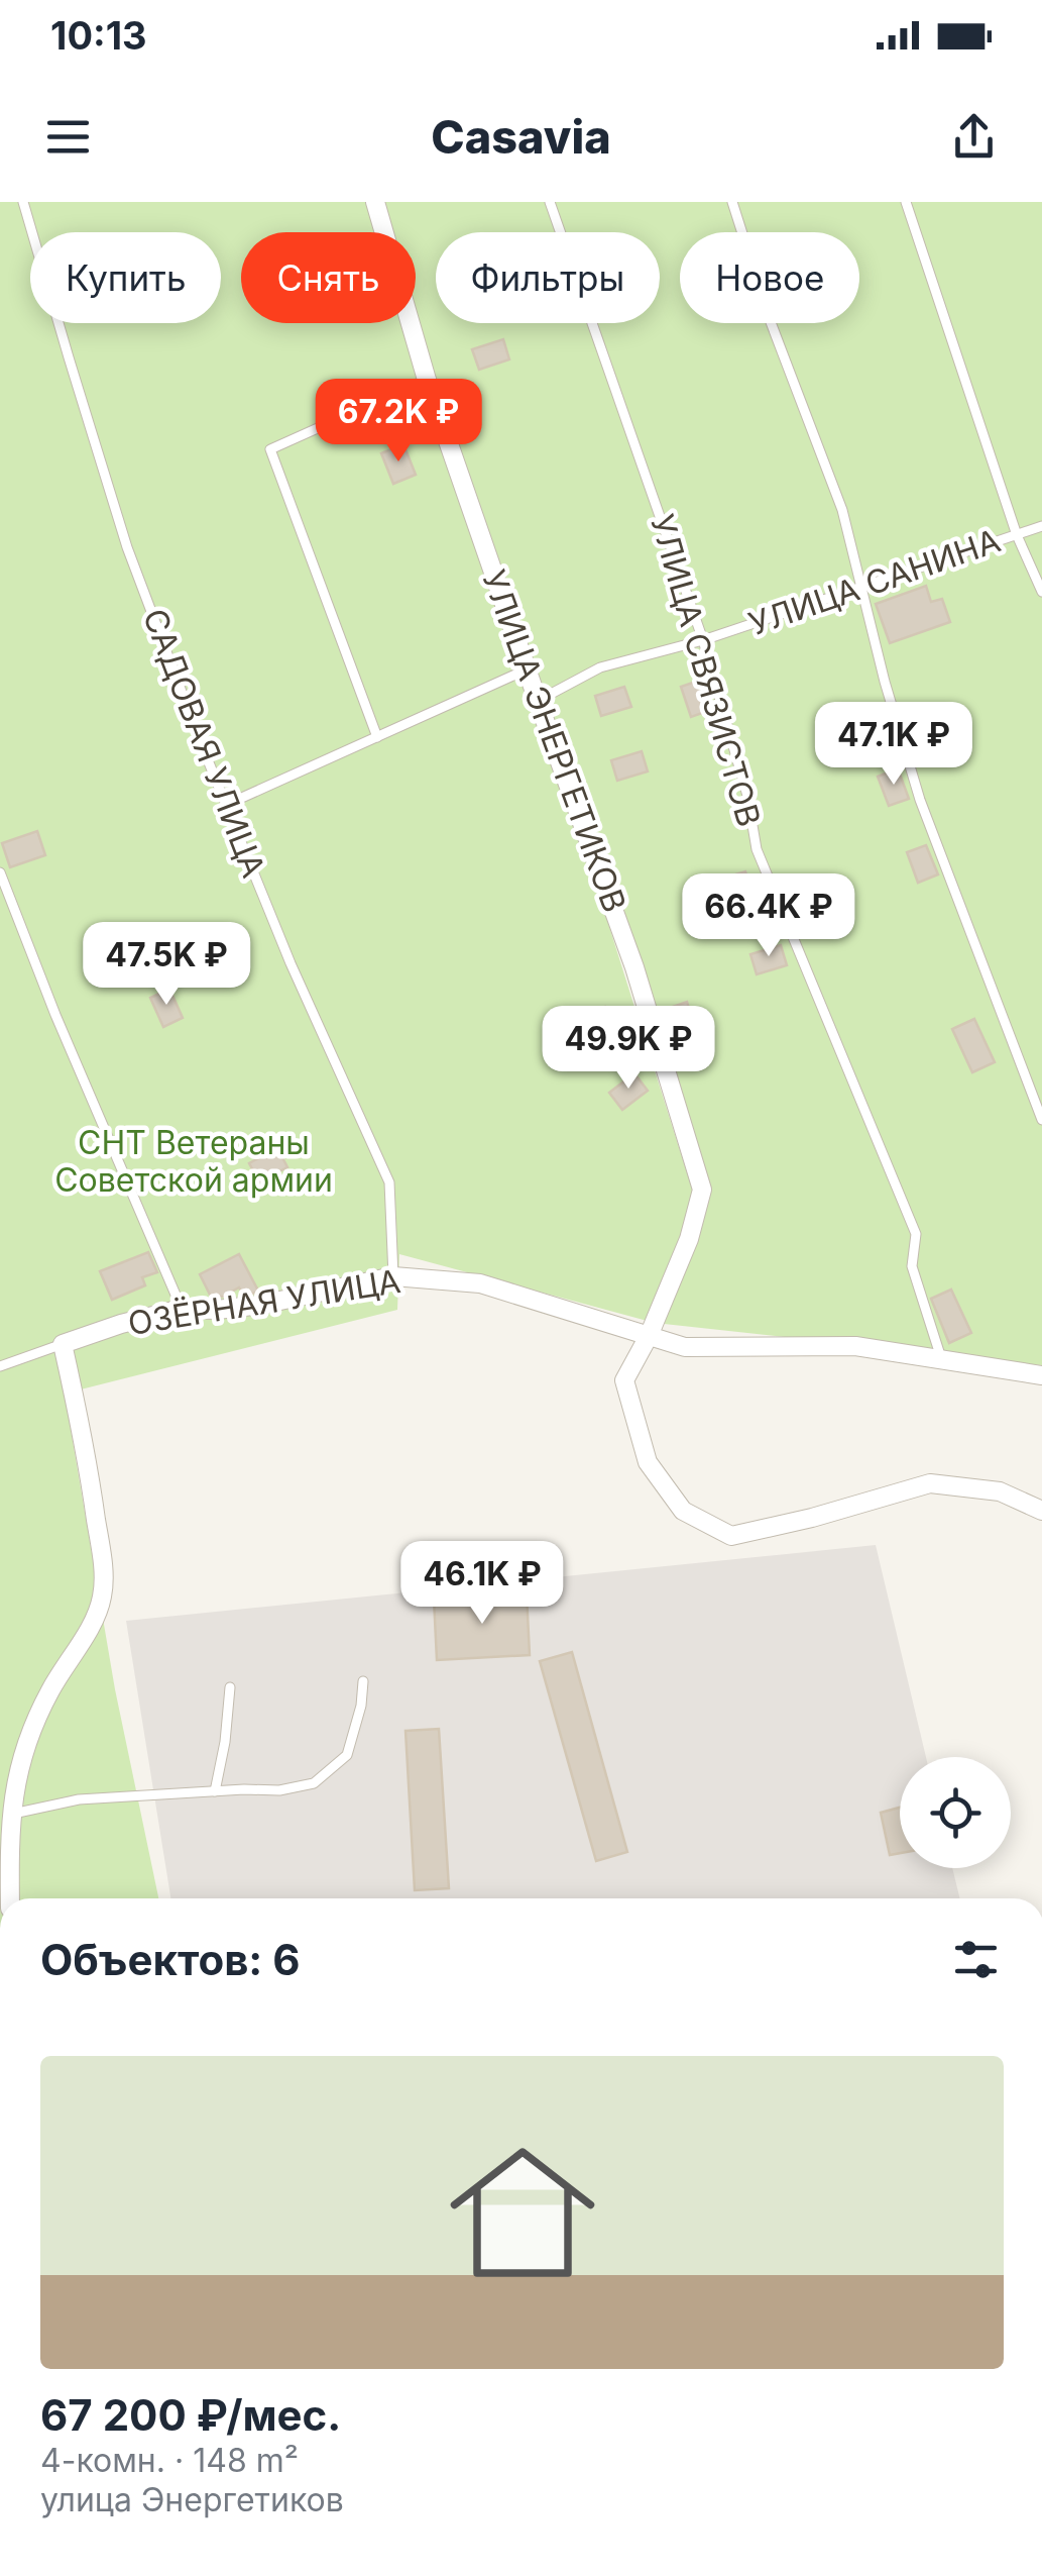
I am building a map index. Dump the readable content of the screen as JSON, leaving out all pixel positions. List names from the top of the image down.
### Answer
{
  "streets": {
    "street": ["УЛИЦА ЭНЕРГЕТИКОВ", "ОЗЁРНАЯ УЛИЦА"],
    "lane": ["УЛИЦА САНИНА", "УЛИЦА СВЯЗИСТОВ", "САДОВАЯ УЛИЦА"]
  },
  "crossings": [
    ["УЛИЦА САНИНА", "УЛИЦА СВЯЗИСТОВ"],
    ["УЛИЦА САНИНА", "УЛИЦА ЭНЕРГЕТИКОВ"],
    ["УЛИЦА СВЯЗИСТОВ", "ОЗЁРНАЯ УЛИЦА"],
    ["УЛИЦА ЭНЕРГЕТИКОВ", "ОЗЁРНАЯ УЛИЦА"],
    ["САДОВАЯ УЛИЦА", "ОЗЁРНАЯ УЛИЦА"]
  ],
  "parks": ["СНТ Ветераны Советской армии"],
  "page": {
    "status": "10:13",
    "header": "Casavia",
    "chip": [
      "Купить",
      "Снять",
      "Фильтры",
      "Новое"
    ],
    "price": [
      "67.2K ₽",
      "47.1K ₽",
      "66.4K ₽",
      "47.5K ₽",
      "49.9K ₽",
      "46.1K ₽"
    ],
    "heading": "Объектов: 6",
    "list": [
      {
        "name": "67 200 ₽/мес.",
        "note": "4-комн. · 148 m² · улица Энергетиков"
      }
    ]
  }
}
